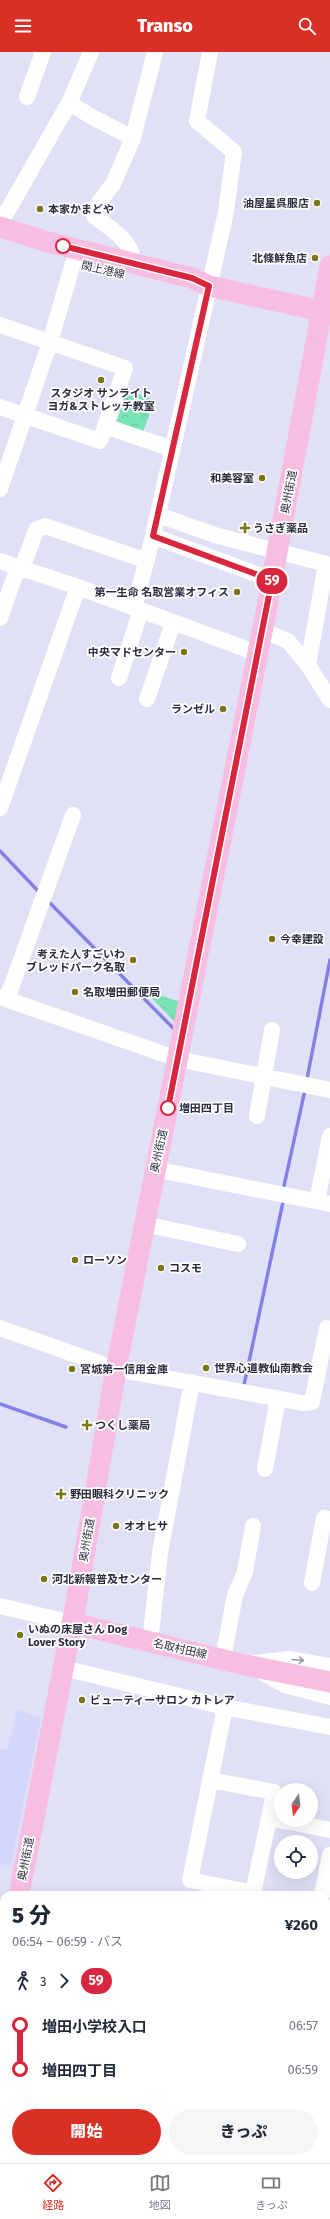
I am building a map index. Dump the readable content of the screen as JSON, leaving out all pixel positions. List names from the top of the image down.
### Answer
{
  "streets": {
    "main road": ["閖上港線", "奥州街道", "名取村田線"]
  },
  "crossings": [
    ["閖上港線", "奥州街道"],
    ["奥州街道", "名取村田線"]
  ],
  "places": {
    "other": [
      "油屋星呉服店",
      "本家かまどや",
      "北條鮮魚店",
      "スタジオ サンライト ヨガ&ストレッチ教室",
      "和美容室",
      "第一生命 名取営業オフィス",
      "中央マドセンター",
      "ランゼル",
      "今幸建設",
      "考えた人すごいわ ブレッドパーク名取",
      "名取増田郵便局",
      "増田四丁目",
      "ローソン",
      "コスモ",
      "世界心道教仙南教会",
      "宮城第一信用金庫",
      "オオヒサ",
      "河北新報普及センター",
      "いぬの床屋さん Dog Lover Story",
      "ビューティーサロン カトレア"
    ],
    "health": ["うさぎ薬品", "つくし薬局", "野田眼科クリニック"]
  },
  "lines": ["bus line 59"],
  "north": "bottom",
  "page": {
    "header": "Transo",
    "on_map": "59",
    "heading": ["5 分", "06:54 – 06:59 · バス", "¥260"],
    "legs": ["3", "59"],
    "list": [
      {
        "name": "増田小学校入口",
        "value": "06:57"
      },
      {
        "name": "増田四丁目",
        "value": "06:59"
      }
    ],
    "buttons": ["開始", "きっぷ"],
    "tabs": ["経路", "地図", "きっぷ"]
  }
}
